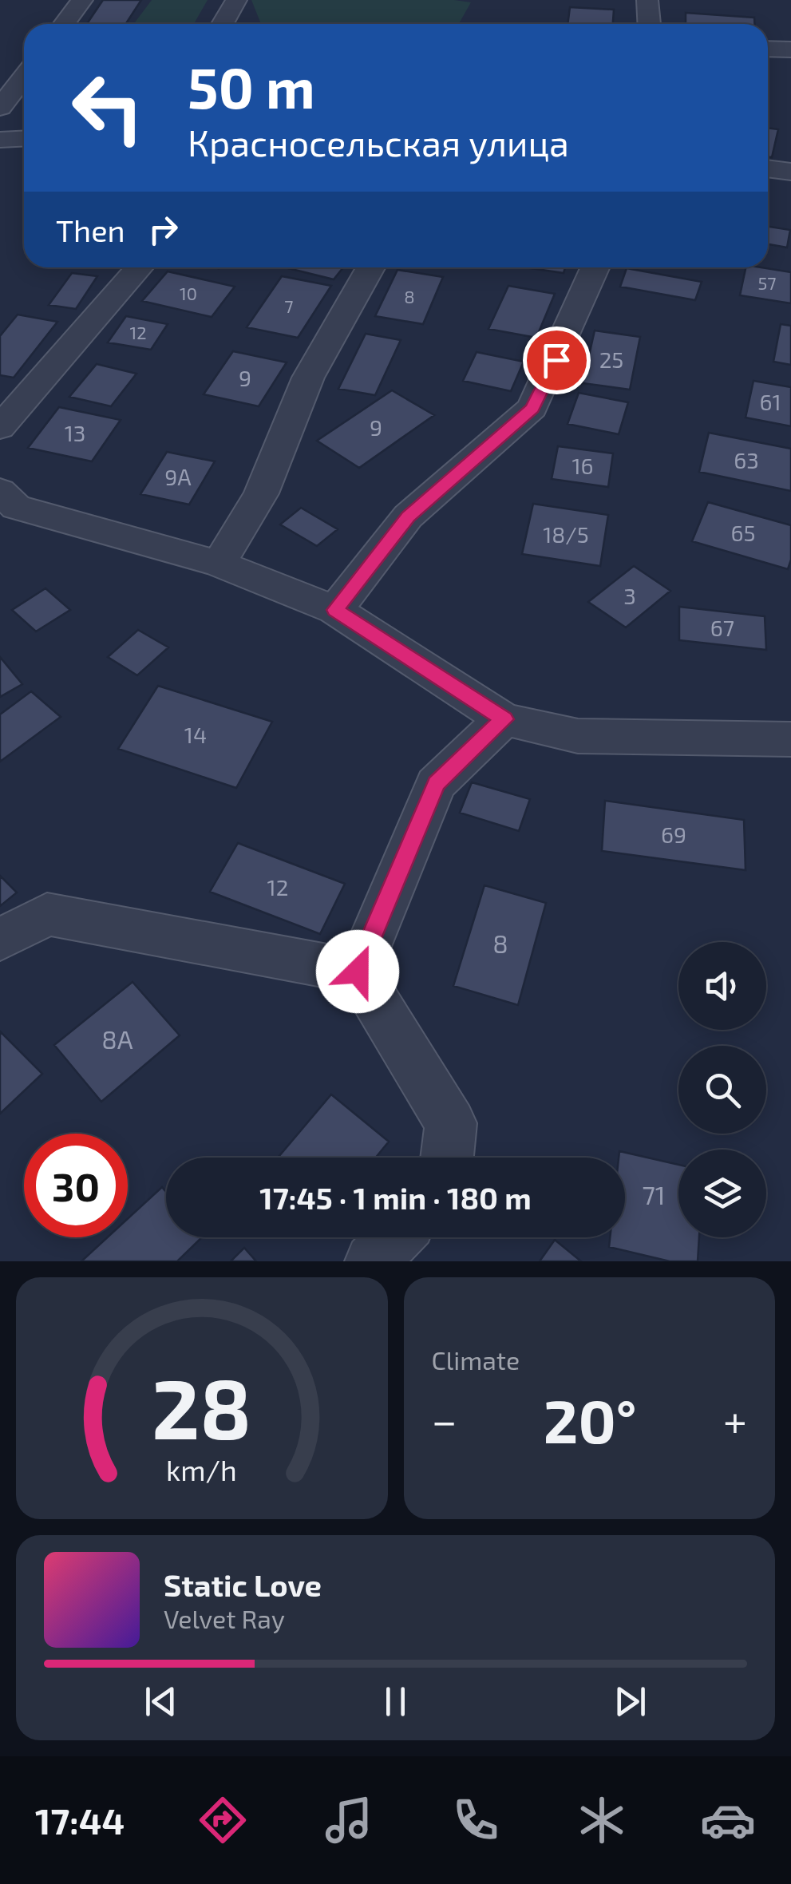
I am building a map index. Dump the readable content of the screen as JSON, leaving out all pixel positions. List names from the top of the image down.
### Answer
{
  "house_numbers": [
    "57",
    "10",
    "8",
    "7",
    "12",
    "25",
    "9",
    "61",
    "9",
    "13",
    "63",
    "16",
    "9А",
    "65",
    "18/5",
    "3",
    "67",
    "14",
    "69",
    "12",
    "8",
    "8А",
    "71"
  ],
  "page": {
    "turn": ["50 m", "Красносельская улица"],
    "then": "Then",
    "limit": "30",
    "trip": "17:45 · 1 min · 180 m",
    "tile": "Climate",
    "heat": ["−", "20°", "+"],
    "song": ["Static Love", "Velvet Ray"],
    "tabs": "17:44",
    "gauge": ["28", "km/h"]
  }
}
